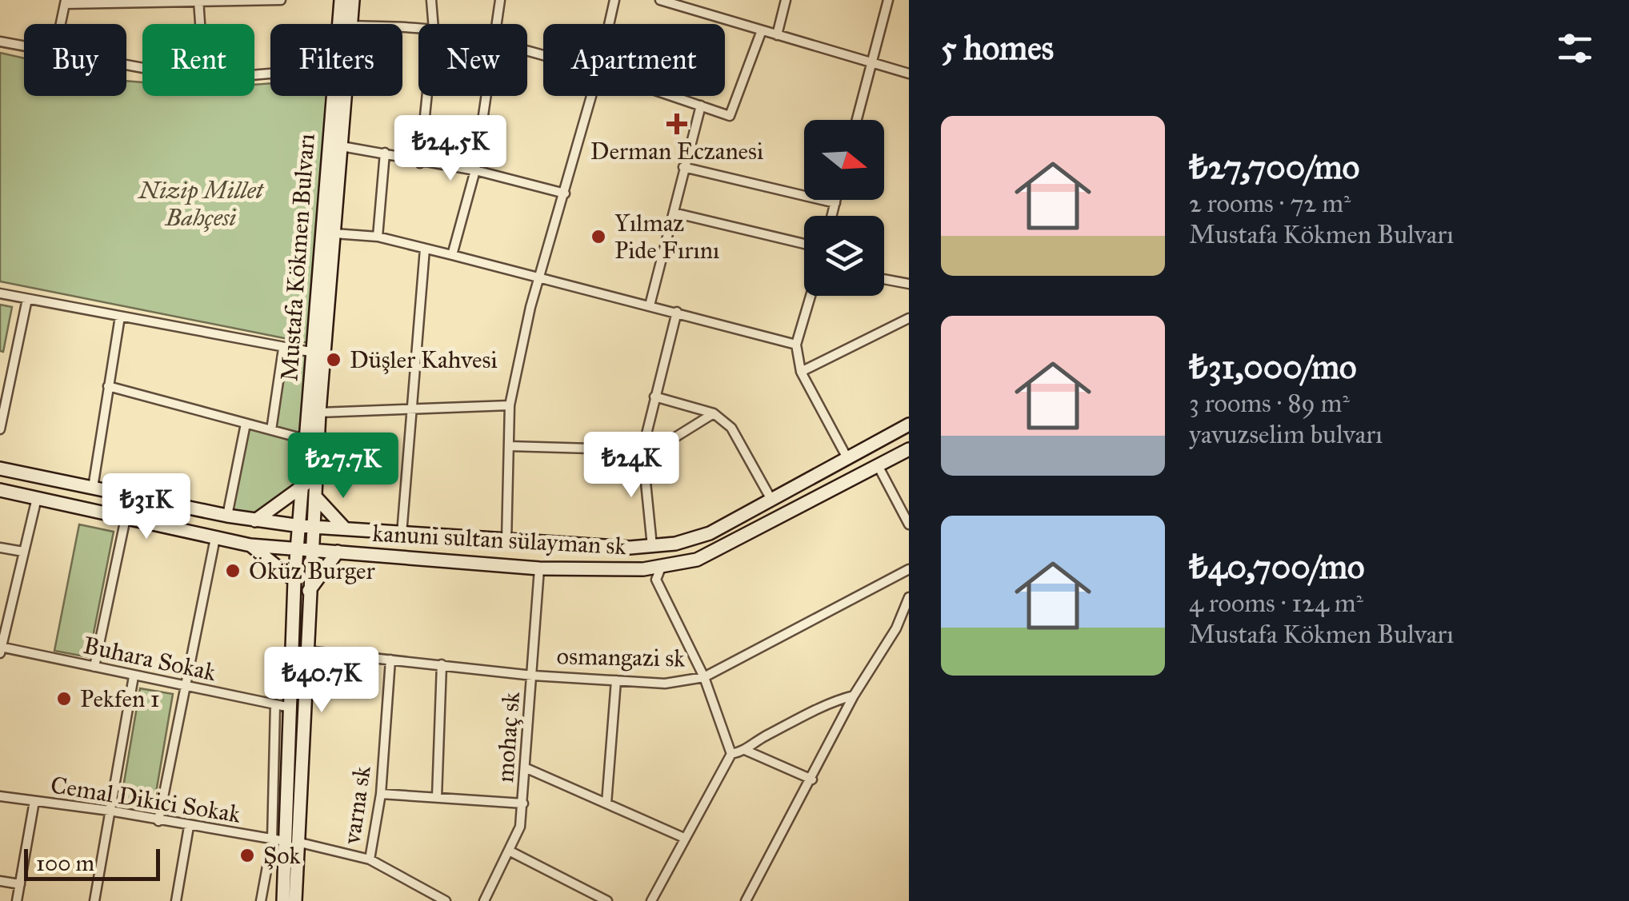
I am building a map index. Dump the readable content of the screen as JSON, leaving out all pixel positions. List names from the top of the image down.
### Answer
{
  "streets": {
    "main road": ["Mustafa Kökmen Bulvarı", "kanuni sultan sülayman sk"],
    "street": [
      "osmangazi sk",
      "Buhara Sokak",
      "mohaç sk",
      "Cemal Dikici Sokak",
      "varna sk"
    ]
  },
  "crossings": [
    ["Mustafa Kökmen Bulvarı", "kanuni sultan sülayman sk"],
    ["Mustafa Kökmen Bulvarı", "Buhara Sokak"],
    ["Mustafa Kökmen Bulvarı", "Cemal Dikici Sokak"],
    ["kanuni sultan sülayman sk", "mohaç sk"],
    ["osmangazi sk", "mohaç sk"],
    ["osmangazi sk", "varna sk"],
    ["Cemal Dikici Sokak", "varna sk"]
  ],
  "parks": ["Nizip Millet Bahçesi"],
  "places": {
    "health": ["Derman Eczanesi"],
    "other": [
      "Yılmaz Pide Fırını",
      "Düşler Kahvesi",
      "Öküz Burger",
      "Pekfen 1",
      "Şok"
    ]
  },
  "scale_bar": "100 m",
  "north": "right",
  "page": {
    "heading": "5 homes",
    "chip": [
      "Buy",
      "Rent",
      "Filters",
      "New",
      "Apartment"
    ],
    "list": [
      {
        "name": "₺27,700/mo",
        "note": "2 rooms · 72 m² · Mustafa Kökmen Bulvarı"
      },
      {
        "name": "₺31,000/mo",
        "note": "3 rooms · 89 m² · yavuzselim bulvarı"
      },
      {
        "name": "₺40,700/mo",
        "note": "4 rooms · 124 m² · Mustafa Kökmen Bulvarı"
      }
    ],
    "price": [
      "₺24.5K",
      "₺24K",
      "₺27.7K",
      "₺31K",
      "₺40.7K"
    ],
    "scale": "100 m"
  }
}
